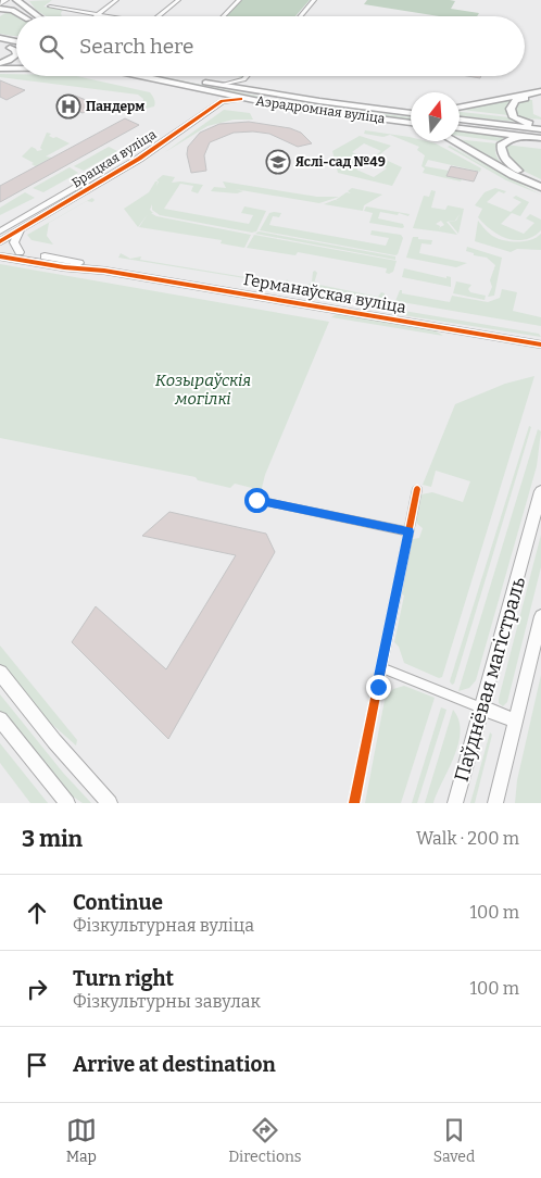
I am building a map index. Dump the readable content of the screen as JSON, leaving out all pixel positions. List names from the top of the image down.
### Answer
{
  "streets": {
    "main road": ["Аэрадромная вуліца"],
    "street": ["Брацкая вуліца", "Германаўская вуліца", "Паўднёвая магістраль"]
  },
  "crossings": [
    ["Аэрадромная вуліца", "Брацкая вуліца"]
  ],
  "parks": ["Козыраўскія могілкі"],
  "places": {
    "hospital": ["Пандерм"],
    "school or university": ["Яслі-сад №49"]
  },
  "north": "top",
  "page": {
    "search": "Search here",
    "heading": ["3 min", "Walk · 200 m"],
    "list": [
      ["Continue", "Фізкультурная вуліца", "100 m"],
      ["Turn right", "Фізкультурны завулак", "100 m"],
      "Arrive at destination"
    ],
    "nav": ["Map", "Directions", "Saved"]
  }
}
